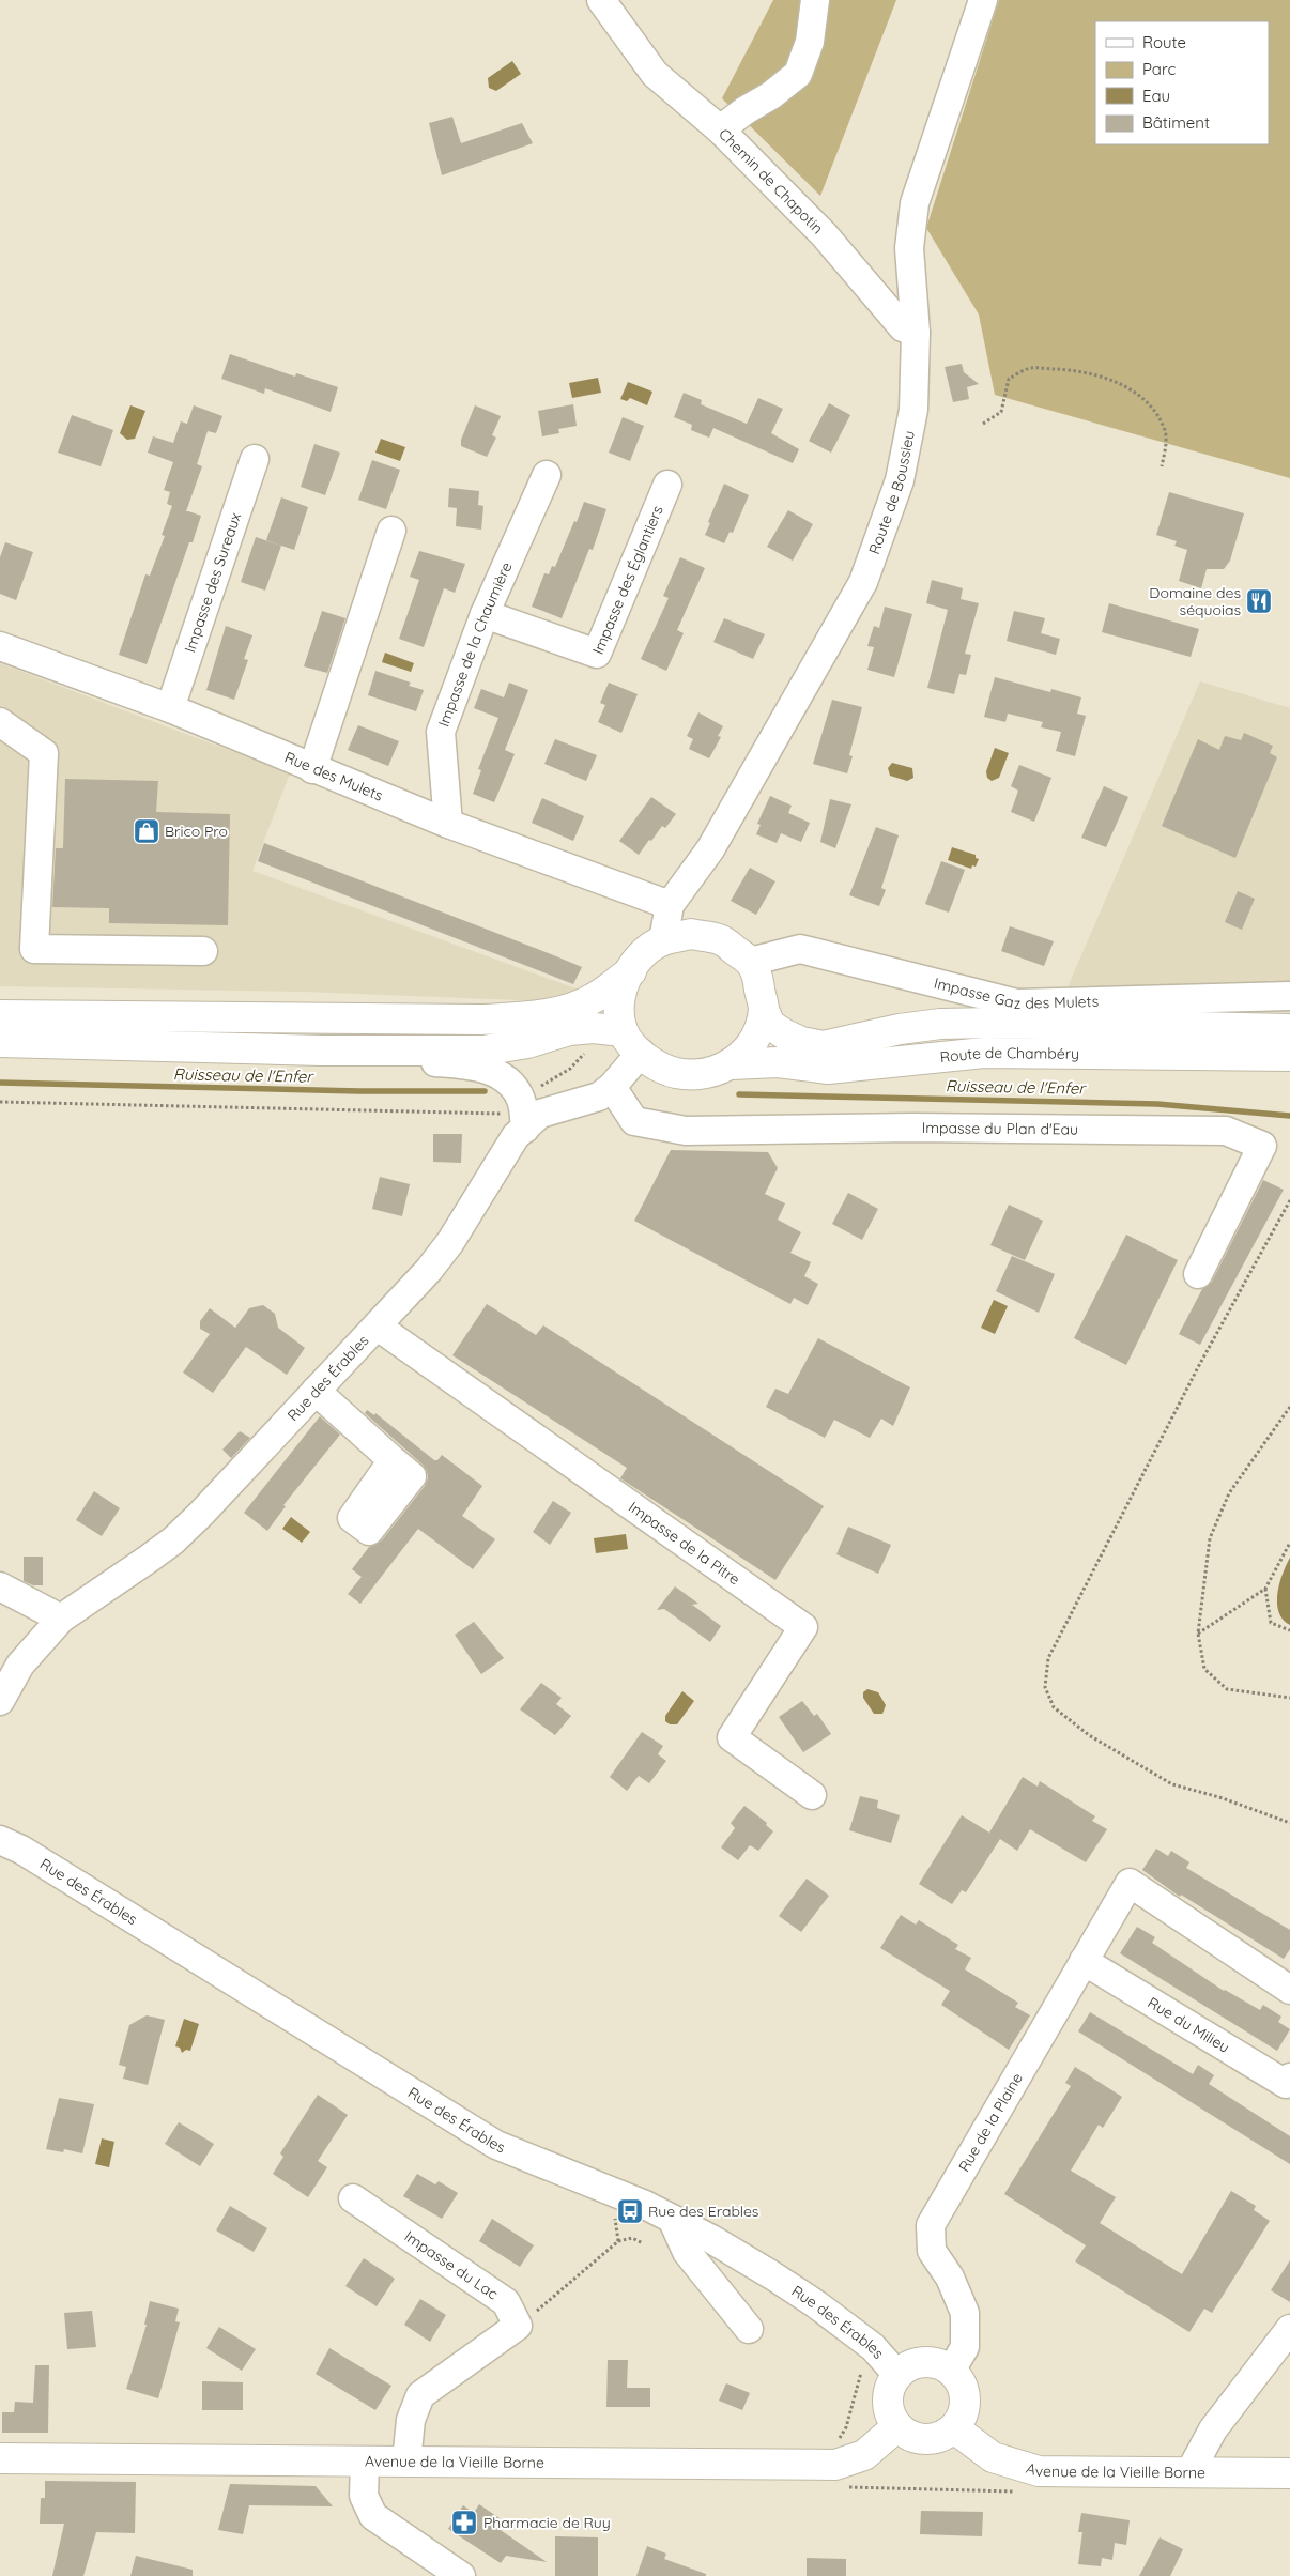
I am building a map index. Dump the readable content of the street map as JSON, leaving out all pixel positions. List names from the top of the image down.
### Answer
{
  "streets": {
    "main road": ["Route de Chambéry", "Avenue de la Vieille Borne"],
    "street": [
      "Chemin de Chapotin",
      "Route de Boussieu",
      "Impasse des Églantiers",
      "Impasse des Sureaux",
      "Impasse de la Chaumière",
      "Rue des Mulets",
      "Impasse Gaz des Mulets",
      "Impasse du Plan d'Eau",
      "Rue des Érables",
      "Impasse de la Pitre",
      "Rue du Milieu",
      "Rue de la Plaine",
      "Impasse du Lac"
    ]
  },
  "crossings": [
    ["Chemin de Chapotin", "Route de Boussieu"],
    ["Route de Boussieu", "Rue des Mulets"],
    ["Route de Boussieu", "Impasse Gaz des Mulets"],
    ["Route de Boussieu", "Route de Chambéry"],
    ["Route de Boussieu", "Rue des Érables"],
    ["Impasse des Églantiers", "Impasse de la Chaumière"],
    ["Impasse des Sureaux", "Rue des Mulets"],
    ["Impasse de la Chaumière", "Rue des Mulets"],
    ["Impasse Gaz des Mulets", "Route de Chambéry"],
    ["Impasse Gaz des Mulets", "Rue des Érables"],
    ["Route de Chambéry", "Rue des Érables"],
    ["Impasse du Plan d'Eau", "Rue des Érables"],
    ["Rue des Érables", "Impasse de la Pitre"],
    ["Rue des Érables", "Rue de la Plaine"],
    ["Rue des Érables", "Avenue de la Vieille Borne"],
    ["Rue du Milieu", "Rue de la Plaine"],
    ["Rue de la Plaine", "Avenue de la Vieille Borne"]
  ],
  "water": ["Ruisseau de l'Enfer"],
  "places": {
    "restaurant": ["Domaine des séquoias"],
    "shop": ["Brico Pro"],
    "bus stop": ["Rue des Erables"],
    "pharmacy": ["Pharmacie de Ruy"]
  },
  "legend": [
    "Route",
    "Parc",
    "Eau",
    "Bâtiment"
  ]
}
